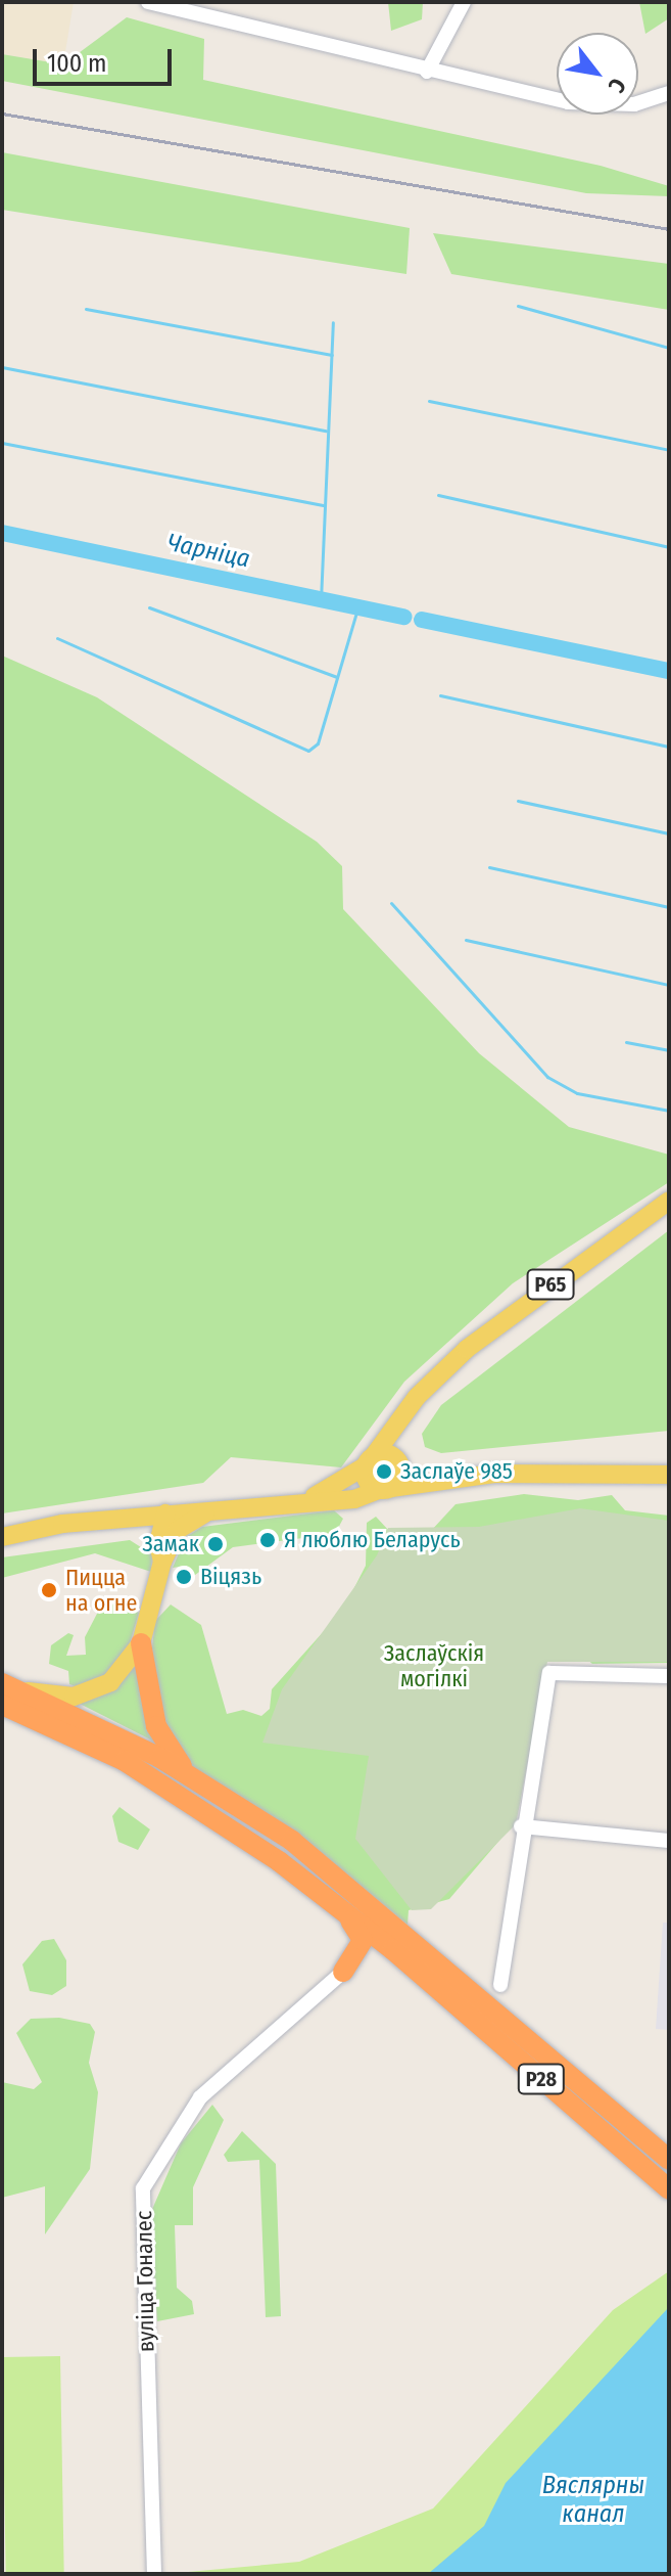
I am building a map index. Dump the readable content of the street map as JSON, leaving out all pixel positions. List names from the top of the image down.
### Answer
{
  "streets": {
    "highway": ["Р28"],
    "main road": ["Р65"],
    "street": ["вуліца Гоналес"]
  },
  "water": ["Чарніца", "Вяслярны канал"],
  "parks": ["Заслаўскія могілкі"],
  "places": [
    "Заслаўе 985",
    "Я люблю Беларусь",
    "Замак",
    "Віцязь",
    "Пицца на огне"
  ],
  "scale_bar": "100 m",
  "north": "bottom right"
}
